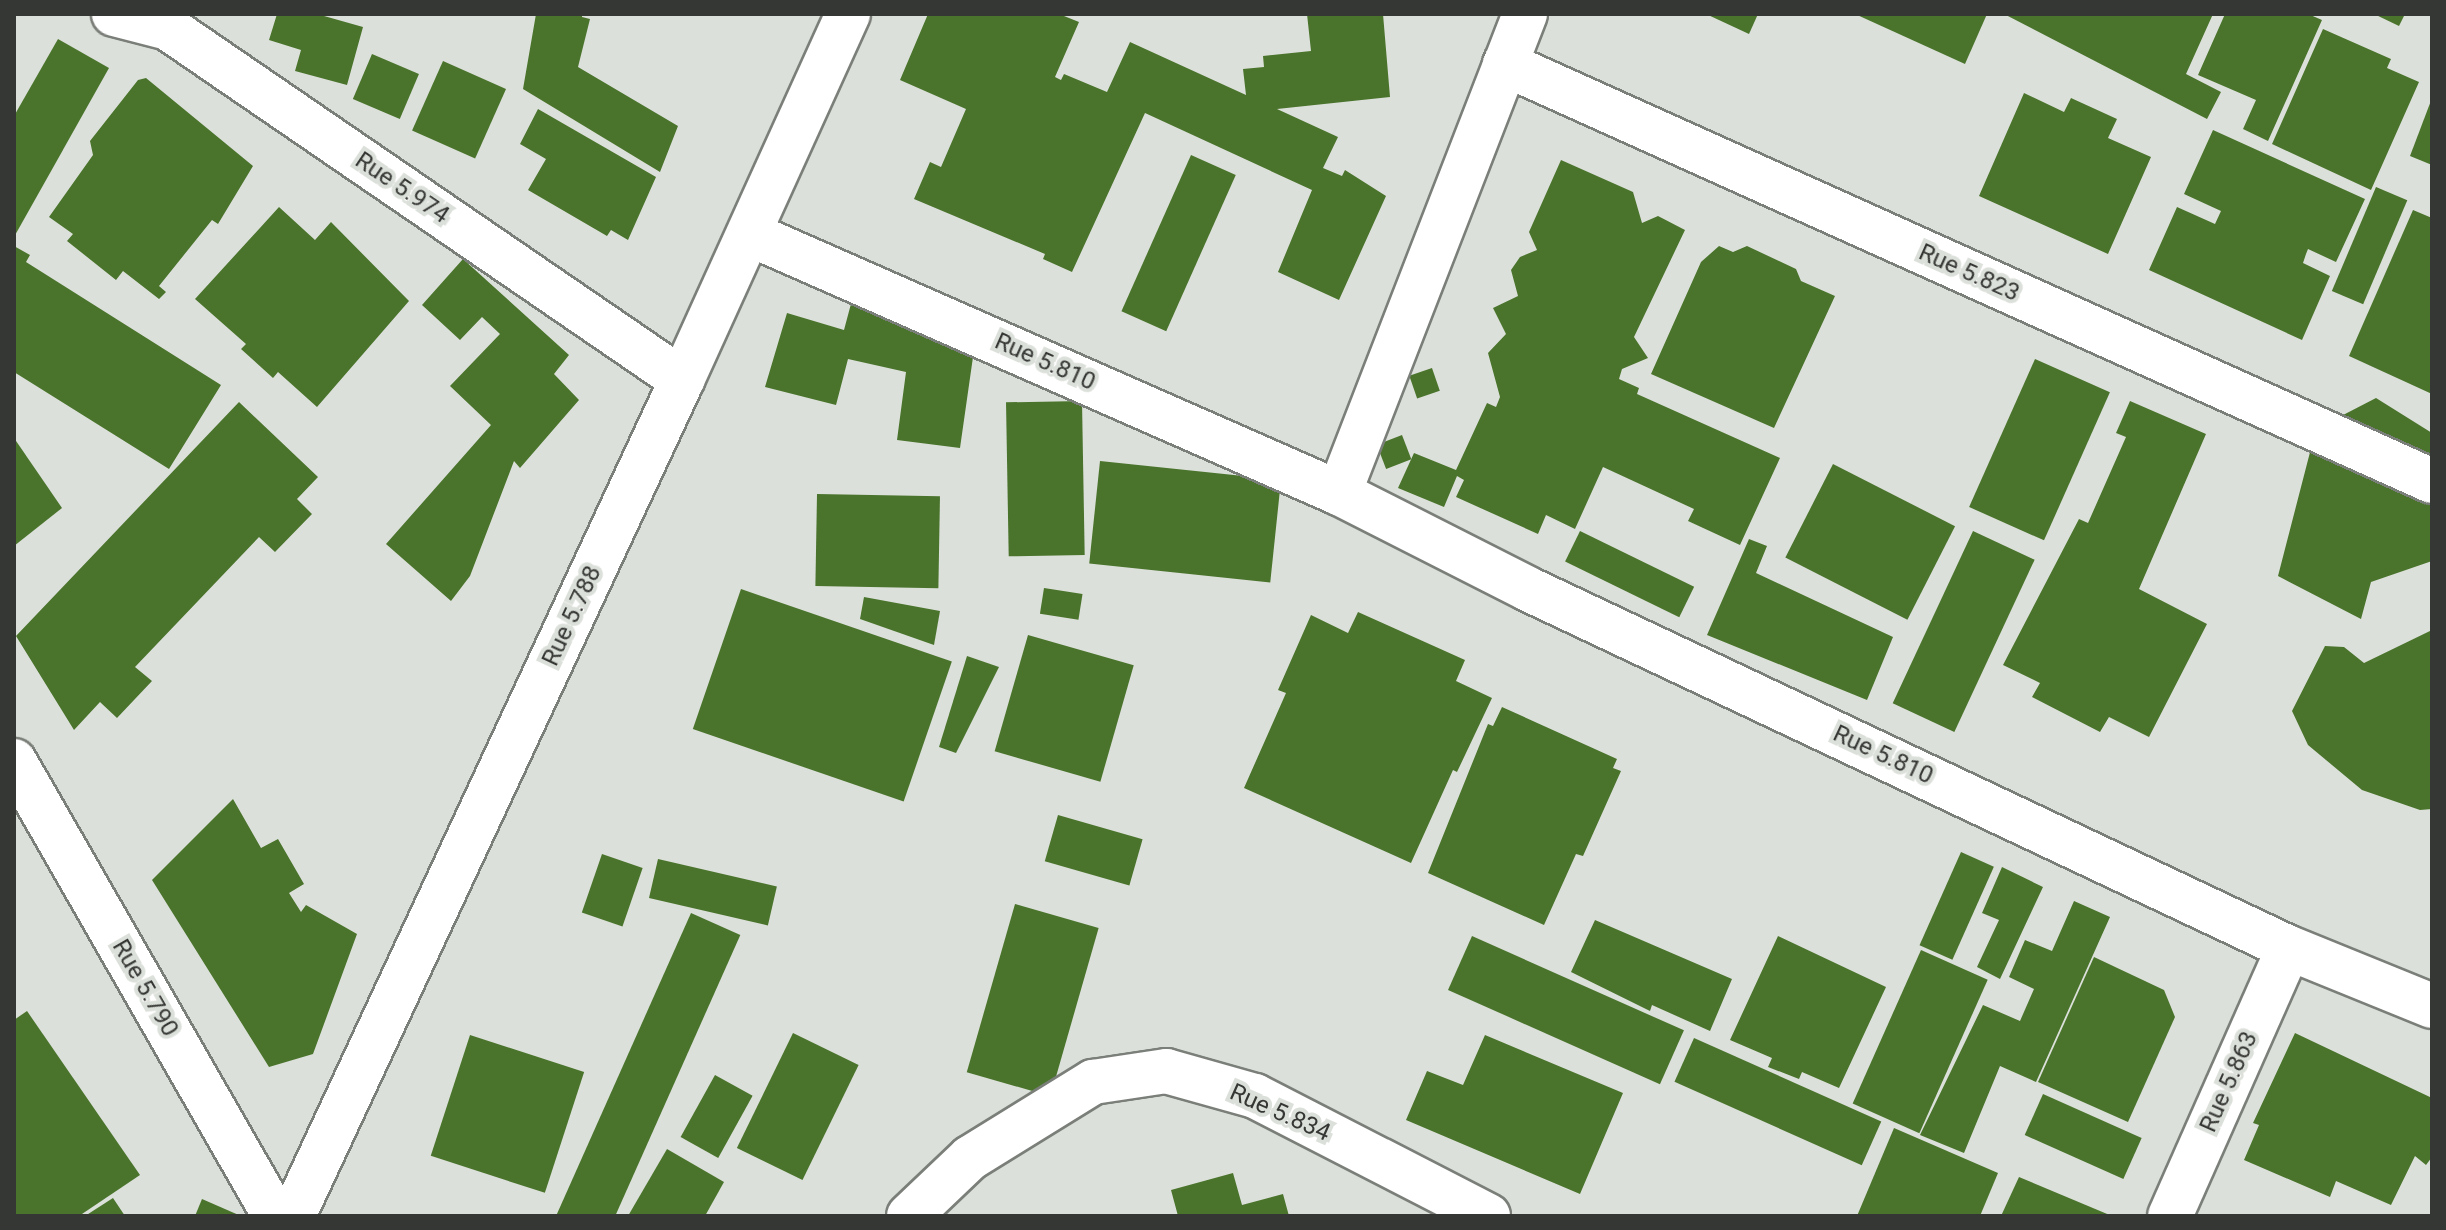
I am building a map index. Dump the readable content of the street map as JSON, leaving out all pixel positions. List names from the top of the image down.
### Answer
{
  "streets": {
    "street": [
      "Rue 5.974",
      "Rue 5.823",
      "Rue 5.810",
      "Rue 5.788",
      "Rue 5.790",
      "Rue 5.863",
      "Rue 5.834"
    ]
  },
  "crossings": [
    ["Rue 5.974", "Rue 5.788"],
    ["Rue 5.810", "Rue 5.788"],
    ["Rue 5.810", "Rue 5.863"]
  ]
}
